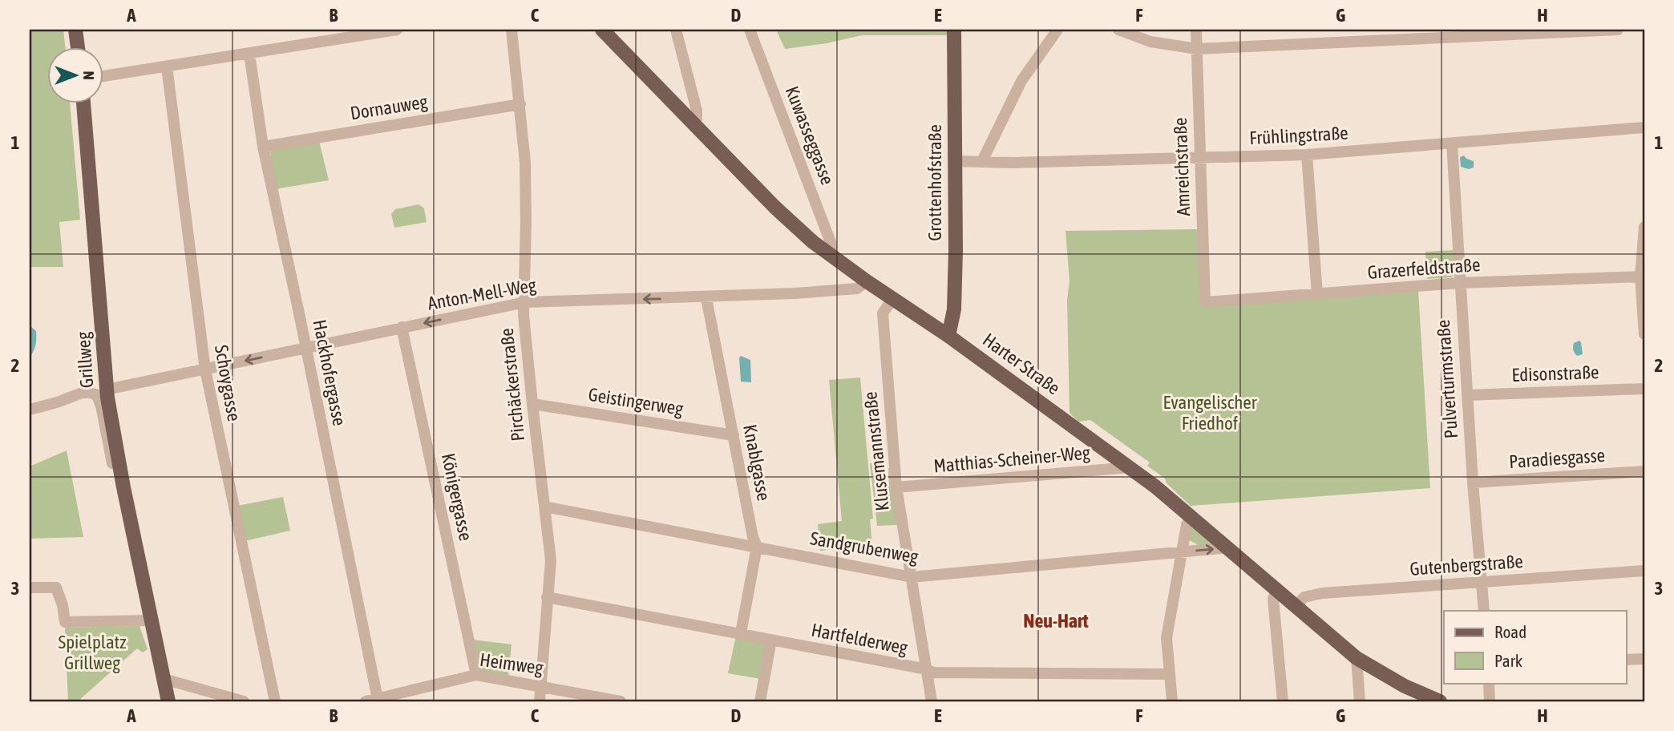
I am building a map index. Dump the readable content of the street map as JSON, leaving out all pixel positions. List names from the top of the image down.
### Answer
{
  "streets": {
    "main road": ["Grottenhofstraße", "Grillweg", "Harter Straße"],
    "street": [
      "Dornauweg",
      "Kuwasseggasse",
      "Frühlingstraße",
      "Amreichstraße",
      "Grazerfeldstraße",
      "Anton-Mell-Weg",
      "Hackhofergasse",
      "Edisonstraße",
      "Pulverturmstraße",
      "Schoygasse",
      "Pirchäckerstraße",
      "Geistingerweg",
      "Klusemannstraße",
      "Paradiesgasse",
      "Matthias-Scheiner-Weg",
      "Knablgasse",
      "Königergasse",
      "Sandgrubenweg",
      "Gutenbergstraße",
      "Hartfelderweg",
      "Heimweg"
    ]
  },
  "crossings": [
    ["Dornauweg", "Hackhofergasse"],
    ["Dornauweg", "Pirchäckerstraße"],
    ["Kuwasseggasse", "Harter Straße"],
    ["Frühlingstraße", "Amreichstraße"],
    ["Frühlingstraße", "Grottenhofstraße"],
    ["Frühlingstraße", "Pulverturmstraße"],
    ["Amreichstraße", "Grazerfeldstraße"],
    ["Grottenhofstraße", "Harter Straße"],
    ["Grazerfeldstraße", "Pulverturmstraße"],
    ["Anton-Mell-Weg", "Grillweg"],
    ["Anton-Mell-Weg", "Harter Straße"],
    ["Anton-Mell-Weg", "Hackhofergasse"],
    ["Anton-Mell-Weg", "Schoygasse"],
    ["Anton-Mell-Weg", "Pirchäckerstraße"],
    ["Anton-Mell-Weg", "Knablgasse"],
    ["Anton-Mell-Weg", "Königergasse"],
    ["Harter Straße", "Klusemannstraße"],
    ["Harter Straße", "Matthias-Scheiner-Weg"],
    ["Harter Straße", "Sandgrubenweg"],
    ["Harter Straße", "Gutenbergstraße"],
    ["Hackhofergasse", "Heimweg"],
    ["Edisonstraße", "Pulverturmstraße"],
    ["Pulverturmstraße", "Paradiesgasse"],
    ["Pulverturmstraße", "Gutenbergstraße"],
    ["Pirchäckerstraße", "Geistingerweg"],
    ["Pirchäckerstraße", "Sandgrubenweg"],
    ["Pirchäckerstraße", "Hartfelderweg"],
    ["Pirchäckerstraße", "Heimweg"],
    ["Geistingerweg", "Knablgasse"],
    ["Klusemannstraße", "Matthias-Scheiner-Weg"],
    ["Klusemannstraße", "Sandgrubenweg"],
    ["Klusemannstraße", "Hartfelderweg"],
    ["Knablgasse", "Sandgrubenweg"],
    ["Knablgasse", "Hartfelderweg"],
    ["Königergasse", "Heimweg"]
  ],
  "one_way": ["Anton-Mell-Weg"],
  "districts": ["Neu-Hart"],
  "parks": ["Evangelischer Friedhof", "Spielplatz Grillweg"],
  "legend": ["Road", "Park"],
  "north": "right",
  "grid": {
    "columns": [
      "A",
      "B",
      "C",
      "D",
      "E",
      "F",
      "G",
      "H"
    ],
    "rows": ["1", "2", "3"]
  }
}
